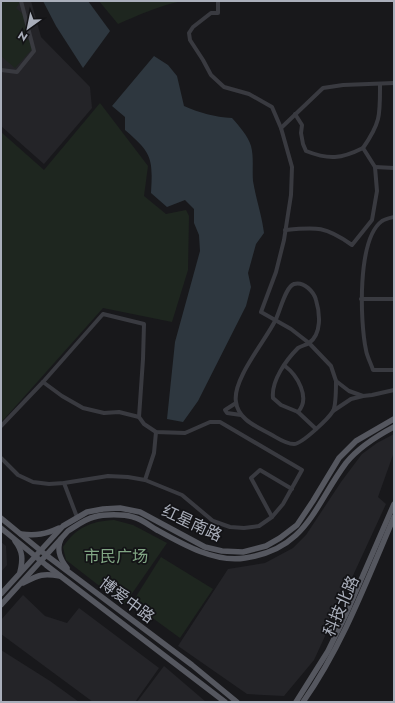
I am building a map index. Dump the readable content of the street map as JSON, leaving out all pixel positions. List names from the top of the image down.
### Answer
{
  "streets": {
    "main road": ["红星南路", "博爱中路", "科技北路"]
  },
  "crossings": [
    ["红星南路", "博爱中路"]
  ],
  "parks": ["市民广场"],
  "north": "bottom left"
}
